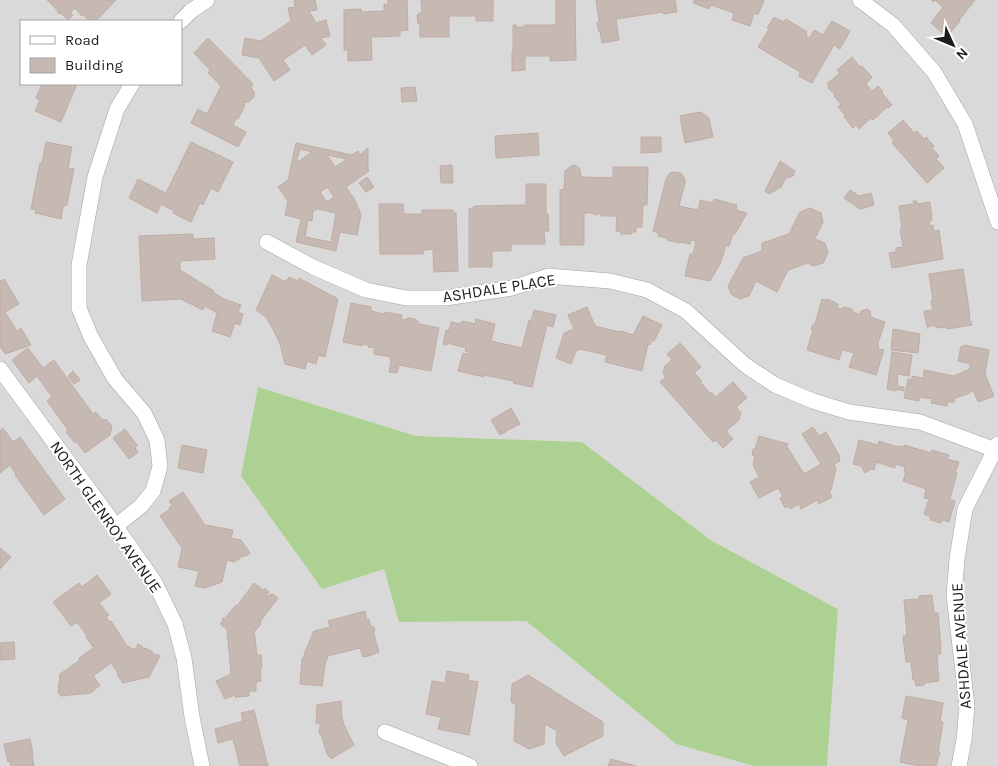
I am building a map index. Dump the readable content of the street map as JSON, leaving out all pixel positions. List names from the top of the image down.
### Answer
{
  "streets": {
    "street": ["ASHDALE PLACE", "NORTH GLENROY AVENUE", "ASHDALE AVENUE"]
  },
  "crossings": [
    ["ASHDALE PLACE", "ASHDALE AVENUE"]
  ],
  "legend": ["Road", "Building"],
  "north": "bottom right"
}
